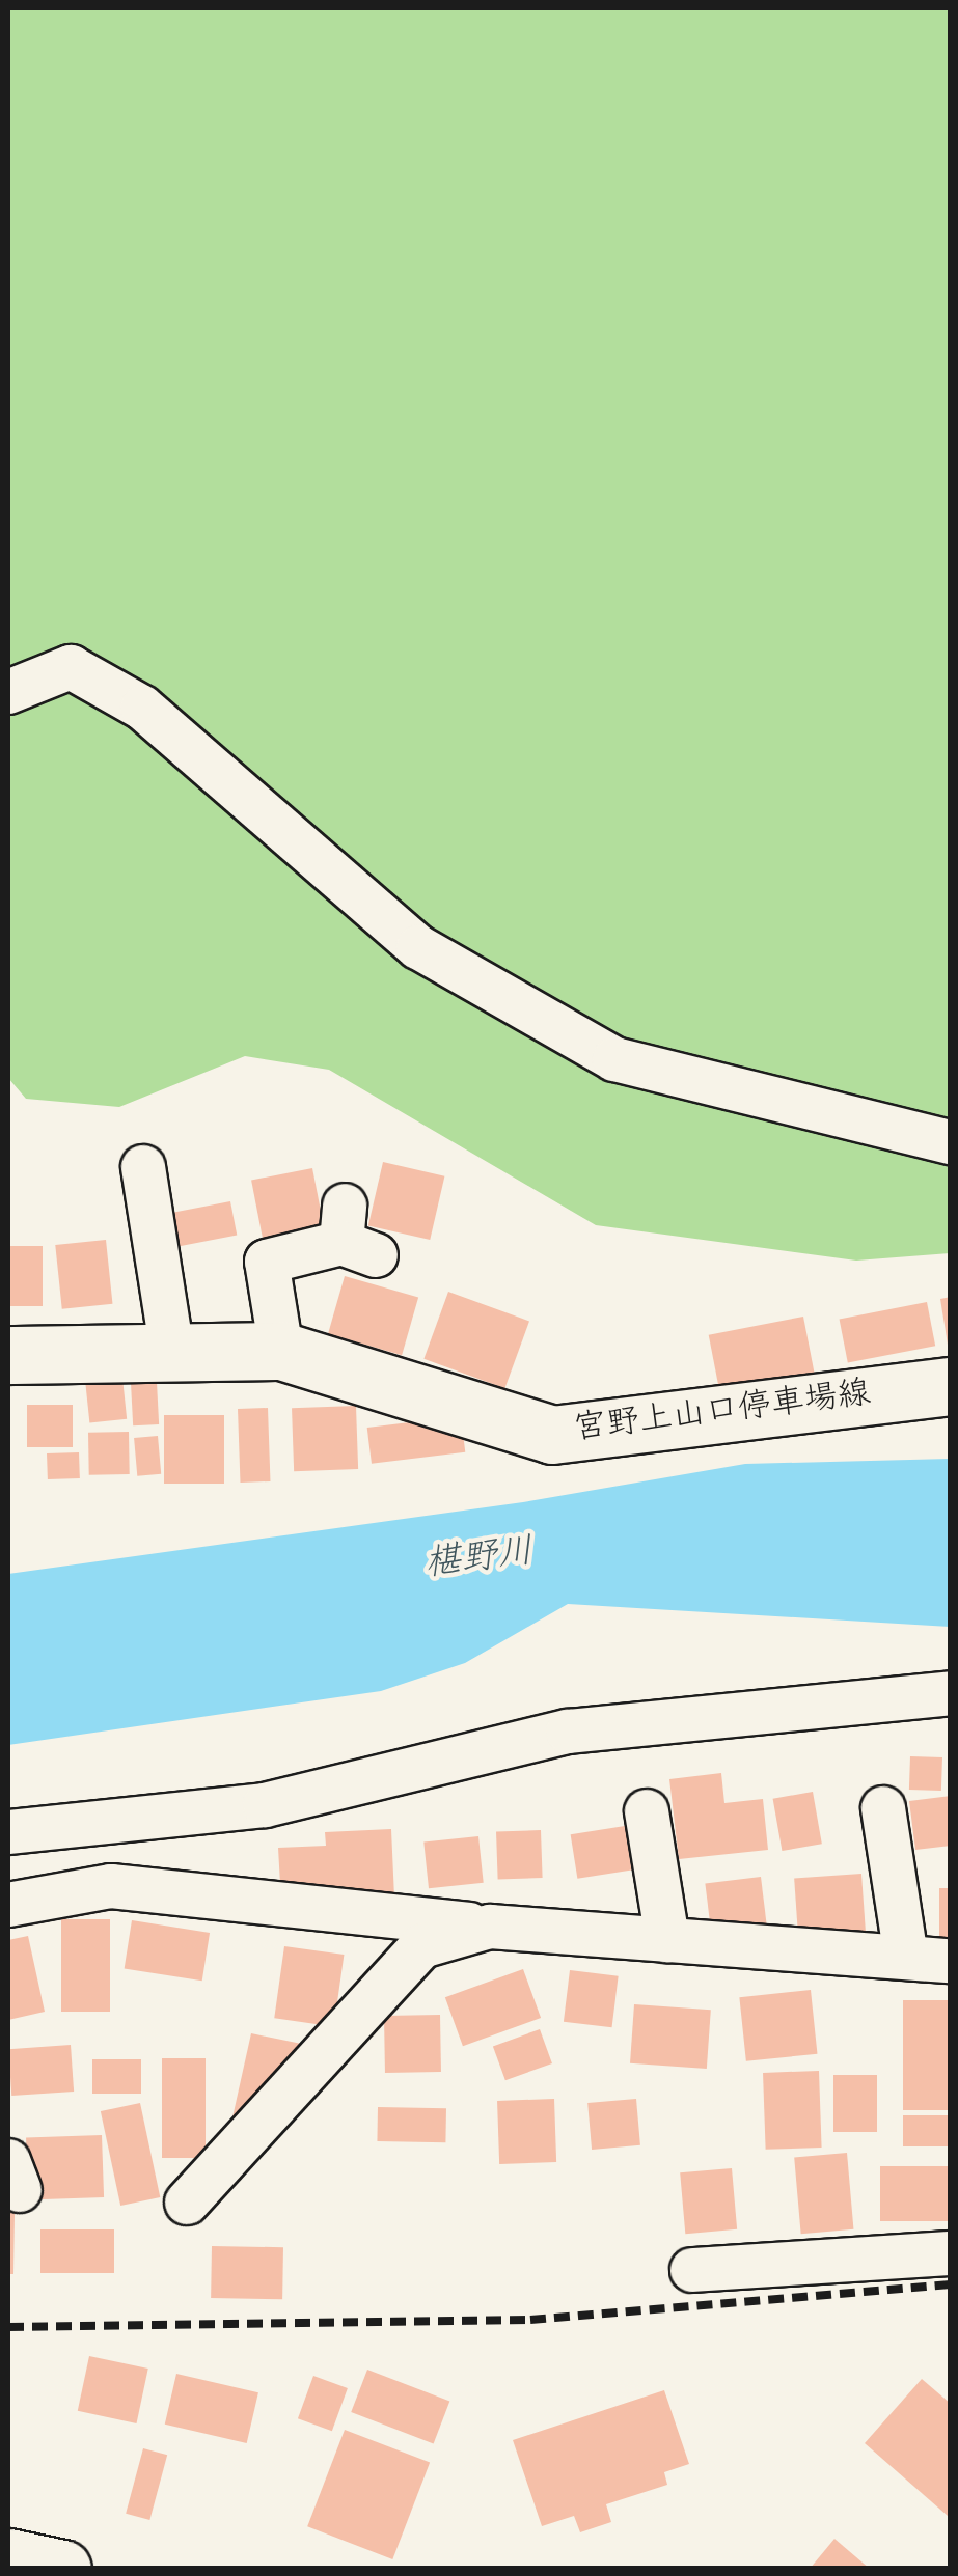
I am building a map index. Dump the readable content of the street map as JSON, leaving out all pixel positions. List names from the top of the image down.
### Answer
{
  "streets": {
    "main road": ["宮野上山口停車場線"]
  },
  "water": ["椹野川"]
}
